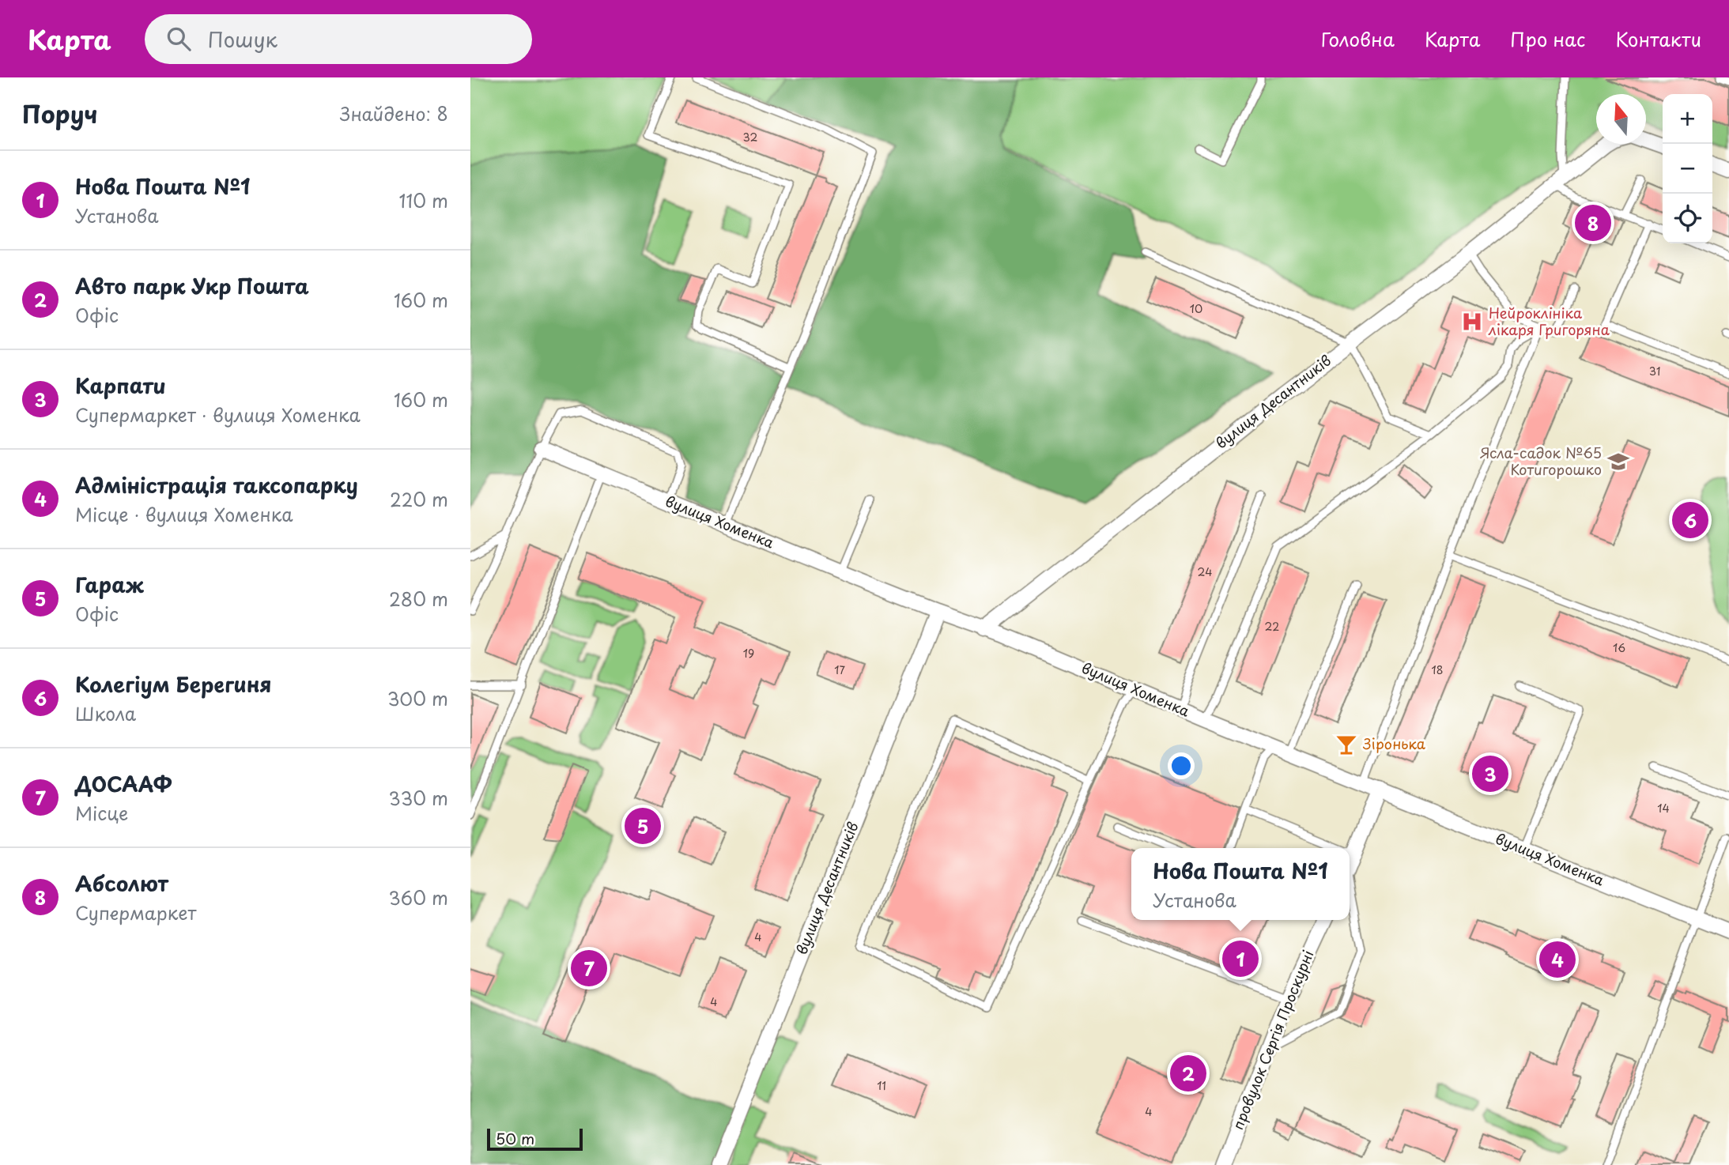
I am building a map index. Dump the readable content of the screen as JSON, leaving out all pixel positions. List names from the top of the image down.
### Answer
{
  "streets": {
    "street": ["вулиця Десантників", "вулиця Хоменка", "провулок Сергія Проскурні"]
  },
  "crossings": [
    ["вулиця Десантників", "вулиця Хоменка"]
  ],
  "places": {
    "hospital": ["Нейроклініка лікаря Григоряна"],
    "school or university": ["Ясла-садок №65 Котигорошко"],
    "bar": ["Зіронька"]
  },
  "house_numbers": [
    "32",
    "10",
    "31",
    "24",
    "22",
    "16",
    "19",
    "17",
    "18",
    "14",
    "4",
    "4",
    "11",
    "4"
  ],
  "scale_bar": "50 m",
  "north": "top",
  "page": {
    "header": "Карта",
    "search": "Пошук",
    "nav": [
      "Головна",
      "Карта",
      "Про нас",
      "Контакти"
    ],
    "heading": ["Поруч", "Знайдено: 8"],
    "map_buttons": ["+", "−"],
    "list": [
      {
        "mark": "1",
        "name": "Нова Пошта №1",
        "note": "Установа",
        "value": "110 m"
      },
      {
        "mark": "2",
        "name": "Авто парк Укр Пошта",
        "note": "Офіс",
        "value": "160 m"
      },
      {
        "mark": "3",
        "name": "Карпати",
        "note": "Супермаркет · вулиця Хоменка",
        "value": "160 m"
      },
      {
        "mark": "4",
        "name": "Адміністрація таксопарку",
        "note": "Місце · вулиця Хоменка",
        "value": "220 m"
      },
      {
        "mark": "5",
        "name": "Гараж",
        "note": "Офіс",
        "value": "280 m"
      },
      {
        "mark": "6",
        "name": "Колегіум Берегиня",
        "note": "Школа",
        "value": "300 m"
      },
      {
        "mark": "7",
        "name": "ДОСААФ",
        "note": "Місце",
        "value": "330 m"
      },
      {
        "mark": "8",
        "name": "Абсолют",
        "note": "Супермаркет",
        "value": "360 m"
      }
    ],
    "pins": [
      "8",
      "6",
      "3",
      "5",
      "1",
      "4",
      "7",
      "2"
    ],
    "popup": ["Нова Пошта №1", "Установа"],
    "scale": "50 m"
  }
}
